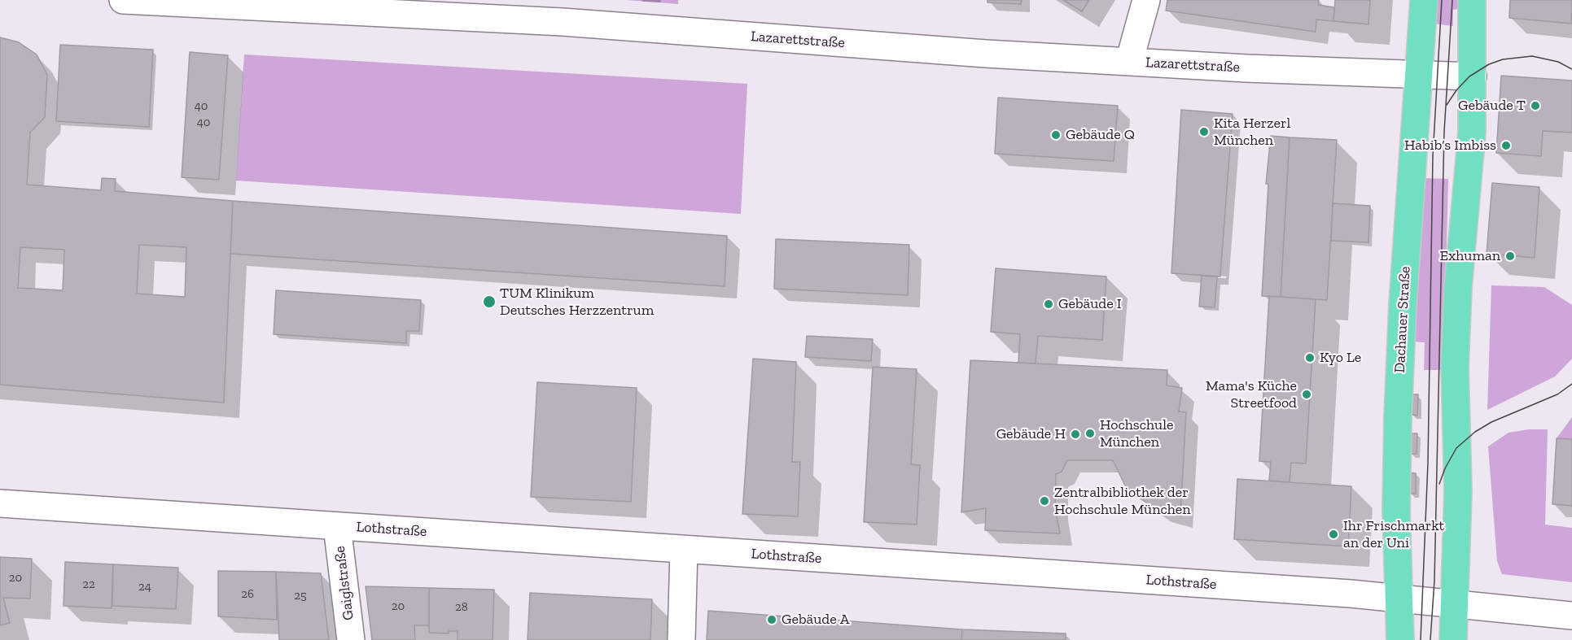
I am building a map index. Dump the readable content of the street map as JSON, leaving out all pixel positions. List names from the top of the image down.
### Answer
{
  "streets": {
    "main road": ["Dachauer Straße"],
    "street": ["Lazarettstraße", "Lothstraße", "Gaiglstraße"]
  },
  "crossings": [
    ["Lazarettstraße", "Dachauer Straße"],
    ["Dachauer Straße", "Lothstraße"],
    ["Lothstraße", "Gaiglstraße"]
  ],
  "places": [
    "Gebäude T",
    "Kita Herzerl München",
    "Gebäude Q",
    "Habib‘s Imbiss",
    "Exhuman",
    "TUM Klinikum Deutsches Herzzentrum",
    "Gebäude I",
    "Kyo Le",
    "Mama's Küche Streetfood",
    "Hochschule München",
    "Gebäude H",
    "Zentralbibliothek der Hochschule München",
    "Ihr Frischmarkt an der Uni",
    "Gebäude A"
  ],
  "house_numbers": [
    "40",
    "40",
    "20",
    "22",
    "24",
    "26",
    "25",
    "20",
    "28"
  ]
}
